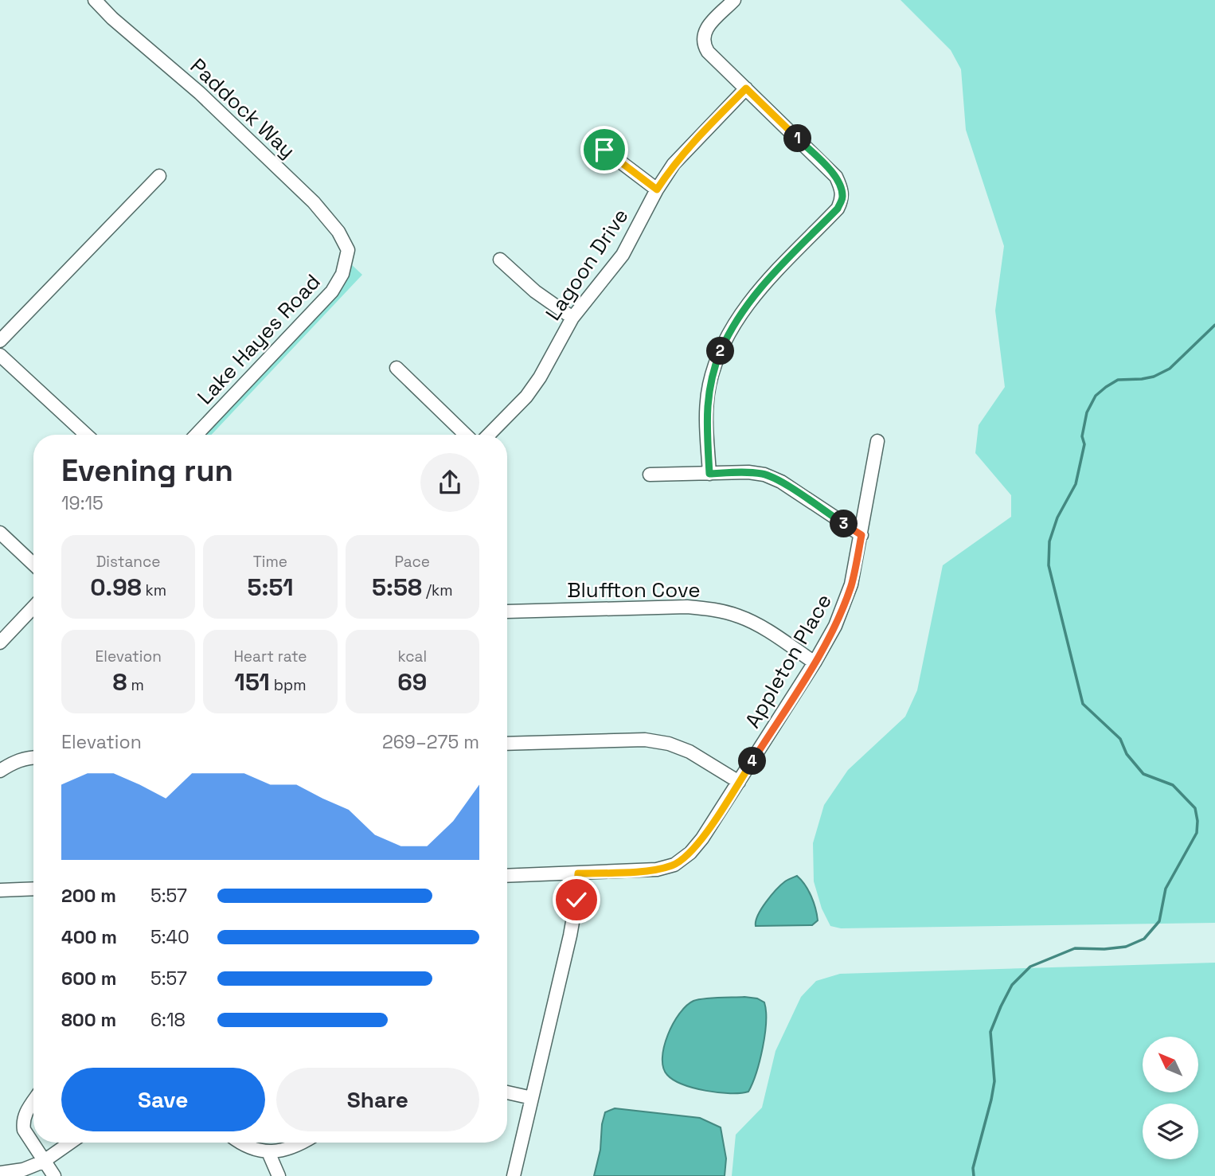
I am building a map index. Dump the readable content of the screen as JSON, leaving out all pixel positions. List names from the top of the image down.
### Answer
{
  "streets": {
    "street": [
      "Paddock Way",
      "Lagoon Drive",
      "Lake Hayes Road",
      "Bluffton Cove",
      "Appleton Place"
    ]
  },
  "crossings": [
    ["Paddock Way", "Lake Hayes Road"],
    ["Bluffton Cove", "Appleton Place"]
  ],
  "north": "top left",
  "page": {
    "pins": [
      "1",
      "2",
      "3",
      "4"
    ],
    "heading": ["Evening run", "19:15"],
    "stats": [
      ["Distance", "0.98 km"],
      ["Time", "5:51"],
      ["Pace", "5:58 /km"],
      ["Elevation", "8 m"],
      ["Heart rate", "151 bpm"],
      ["kcal", "69"]
    ],
    "chart": ["Elevation", "269–275 m"],
    "list": [
      {
        "name": "200 m",
        "note": "5:57"
      },
      {
        "name": "400 m",
        "note": "5:40"
      },
      {
        "name": "600 m",
        "note": "5:57"
      },
      {
        "name": "800 m",
        "note": "6:18"
      }
    ],
    "buttons": ["Save", "Share"]
  }
}
